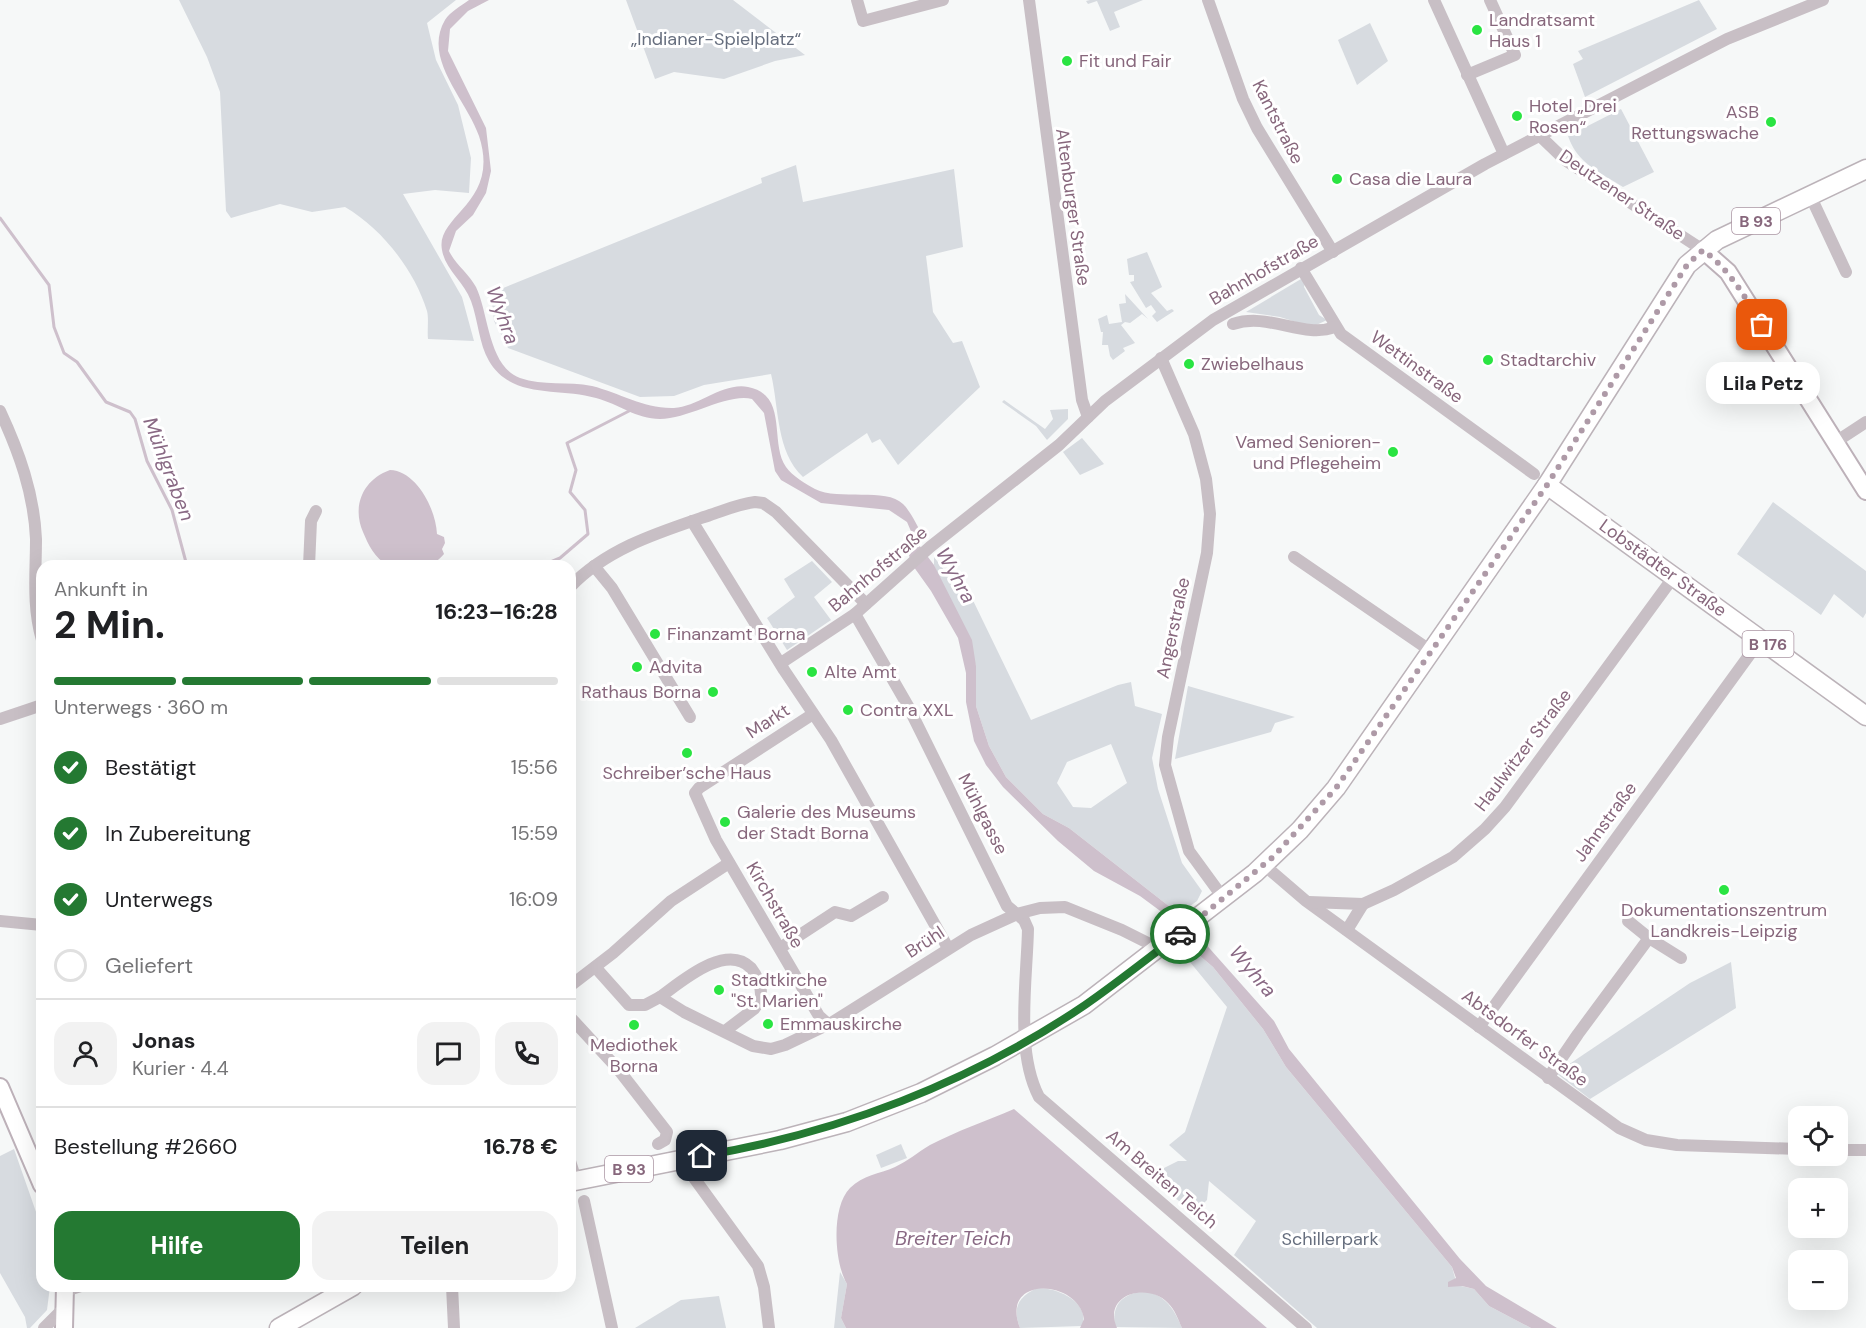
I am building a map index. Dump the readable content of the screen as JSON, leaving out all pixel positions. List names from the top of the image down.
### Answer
{
  "streets": {
    "main road": [
      "Deutzener Straße",
      "B 93",
      "Lobstädter Straße",
      "B 176"
    ],
    "street": [
      "Kantstraße",
      "Altenburger Straße",
      "Bahnhofstraße",
      "Wettinstraße",
      "Angerstraße",
      "Markt",
      "Haulwitzer Straße",
      "Mühlgasse",
      "Jahnstraße",
      "Kirchstraße",
      "Brühl",
      "Abtsdorfer Straße",
      "Am Breiten Teich"
    ]
  },
  "crossings": [
    ["Kantstraße", "Bahnhofstraße"],
    ["Deutzener Straße", "B 93"],
    ["Deutzener Straße", "Bahnhofstraße"],
    ["Altenburger Straße", "Bahnhofstraße"],
    ["B 93", "Wettinstraße"],
    ["B 93", "Lobstädter Straße"],
    ["B 93", "Angerstraße"],
    ["B 93", "Mühlgasse"],
    ["B 93", "Brühl"],
    ["B 93", "Abtsdorfer Straße"],
    ["B 93", "Am Breiten Teich"],
    ["Bahnhofstraße", "Wettinstraße"],
    ["Bahnhofstraße", "Angerstraße"],
    ["Bahnhofstraße", "Markt"],
    ["Bahnhofstraße", "Mühlgasse"],
    ["Wettinstraße", "Lobstädter Straße"],
    ["Lobstädter Straße", "Haulwitzer Straße"],
    ["Lobstädter Straße", "Jahnstraße"],
    ["Markt", "Kirchstraße"],
    ["Haulwitzer Straße", "Abtsdorfer Straße"],
    ["Mühlgasse", "Brühl"],
    ["Mühlgasse", "Am Breiten Teich"],
    ["Jahnstraße", "Abtsdorfer Straße"],
    ["Kirchstraße", "Brühl"]
  ],
  "water": ["Wyhra", "Mühlgraben", "Breiter Teich"],
  "parks": ["„Indianer-Spielplatz“", "Schillerpark"],
  "places": [
    "Landratsamt Haus 1",
    "Fit und Fair",
    "Hotel „Drei Rosen“",
    "ASB Rettungswache",
    "Casa die Laura",
    "Lila Petz",
    "Stadtarchiv",
    "Zwiebelhaus",
    "Vamed Senioren- und Pflegeheim",
    "Finanzamt Borna",
    "Advita",
    "Alte Amt",
    "Rathaus Borna",
    "Contra XXL",
    "Schreiber’sche Haus",
    "Galerie des Museums der Stadt Borna",
    "Dokumentationszentrum Landkreis-Leipzig",
    "Stadtkirche \"St. Marien\"",
    "Emmauskirche",
    "Mediothek Borna"
  ],
  "page": {
    "bubble": "Lila Petz",
    "heading": ["2 Min.", "Ankunft in", "16:23–16:28"],
    "panel": [
      "Jonas",
      "Kurier · 4.4",
      "Bestellung #2660",
      "16.78 €"
    ],
    "bar": "Unterwegs · 360 m",
    "list": [
      ["Bestätigt", "15:56"],
      ["In Zubereitung", "15:59"],
      ["Unterwegs", "16:09"],
      "Geliefert"
    ],
    "map_buttons": ["+", "−"],
    "buttons": ["Hilfe", "Teilen"]
  }
}
